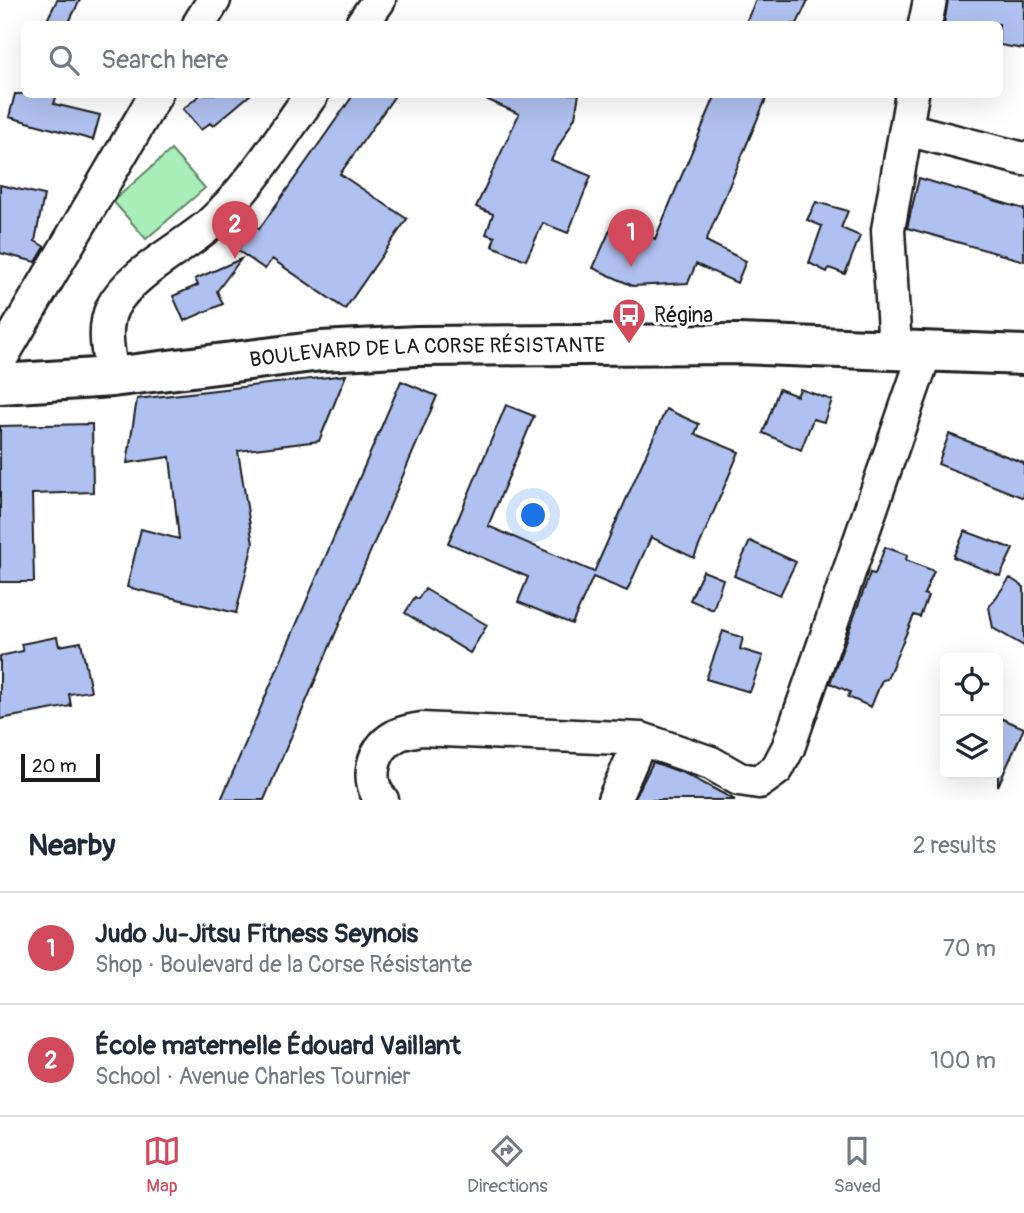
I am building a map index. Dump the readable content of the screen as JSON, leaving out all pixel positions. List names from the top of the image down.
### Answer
{
  "streets": {
    "street": ["BOULEVARD DE LA CORSE RÉSISTANTE"]
  },
  "places": {
    "bus stop": ["Régina"]
  },
  "scale_bar": "20 m",
  "page": {
    "search": "Search here",
    "pins": ["2", "1"],
    "scale": "20 m",
    "heading": ["Nearby", "2 results"],
    "list": [
      {
        "mark": "1",
        "name": "Judo Ju-Jitsu Fitness Seynois",
        "note": "Shop · Boulevard de la Corse Résistante",
        "value": "70 m"
      },
      {
        "mark": "2",
        "name": "École maternelle Édouard Vaillant",
        "note": "School · Avenue Charles Tournier",
        "value": "100 m"
      }
    ],
    "nav": ["Map", "Directions", "Saved"]
  }
}
